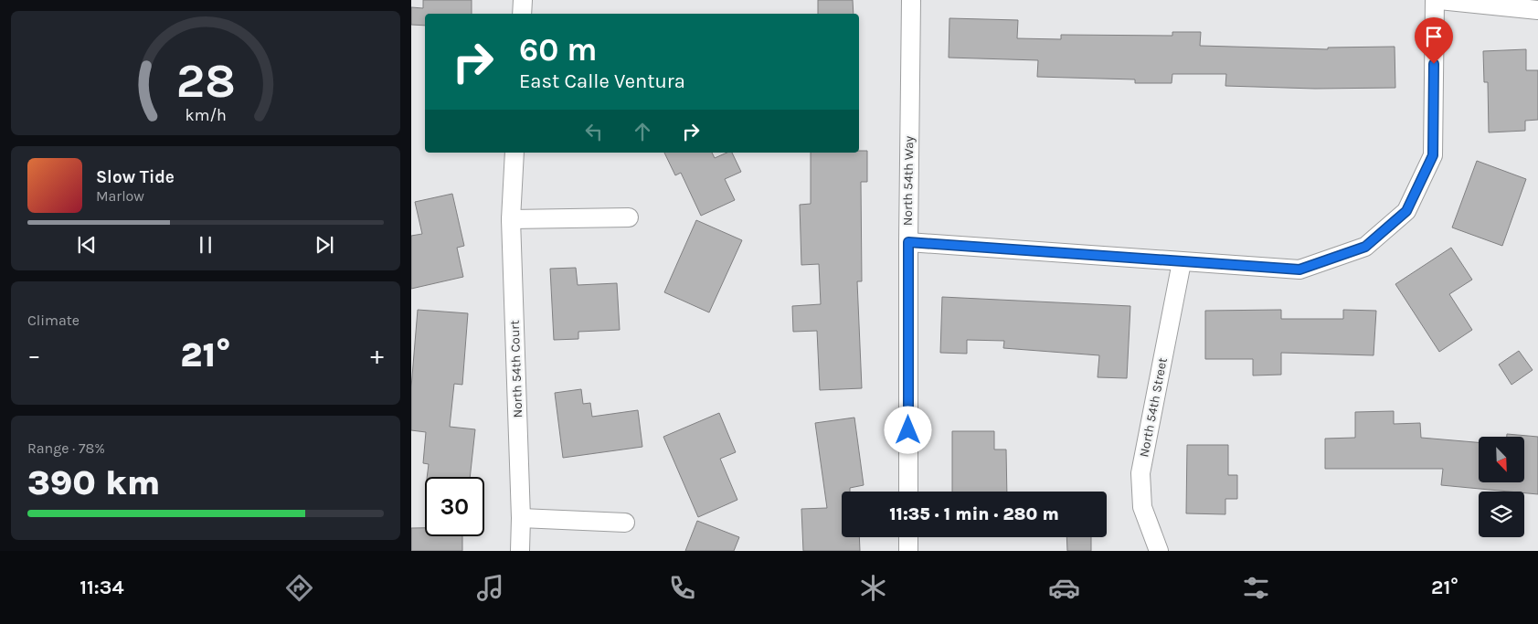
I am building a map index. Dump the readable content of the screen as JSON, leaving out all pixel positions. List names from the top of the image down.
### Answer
{
  "streets": {
    "street": ["North 54th Way", "North 54th Court", "North 54th Street"]
  },
  "north": "bottom right",
  "page": {
    "turn": ["60 m", "East Calle Ventura"],
    "song": ["Slow Tide", "Marlow"],
    "tile": [
      "Climate",
      ["Range · 78%", "390 km"]
    ],
    "heat": ["−", "21°", "+"],
    "limit": "30",
    "trip": "11:35 · 1 min · 280 m",
    "tabs": ["11:34", "21°"],
    "gauge": ["28", "km/h"]
  }
}
